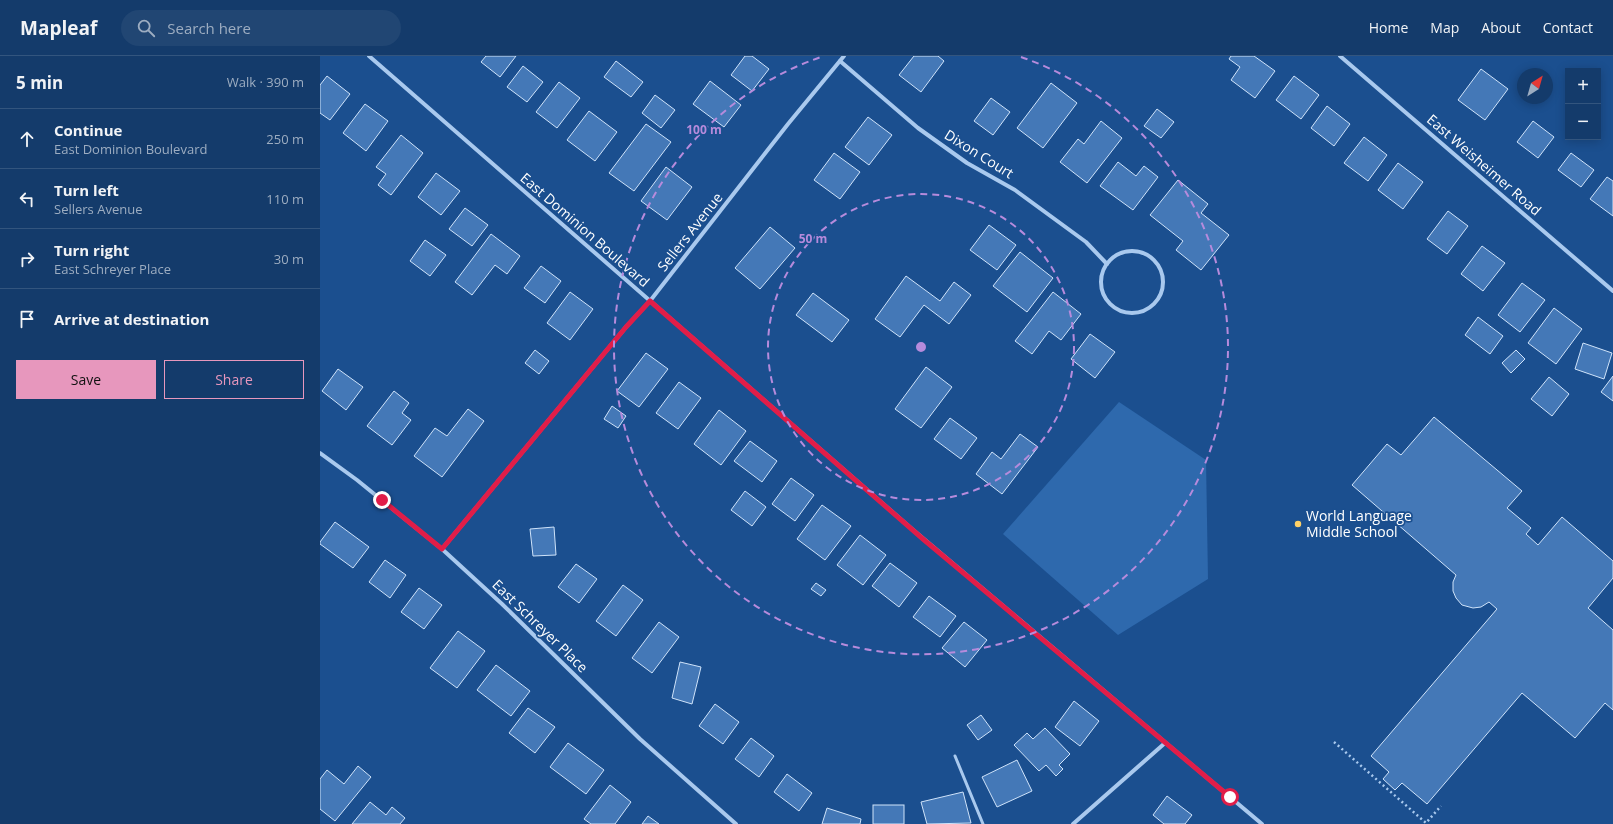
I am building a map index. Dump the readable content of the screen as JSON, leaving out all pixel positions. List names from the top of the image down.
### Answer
{
  "streets": {
    "street": [
      "Dixon Court",
      "East Weisheimer Road",
      "East Dominion Boulevard",
      "Sellers Avenue",
      "East Schreyer Place"
    ]
  },
  "crossings": [
    ["Dixon Court", "Sellers Avenue"],
    ["East Dominion Boulevard", "Sellers Avenue"],
    ["Sellers Avenue", "East Schreyer Place"]
  ],
  "places": ["World Language Middle School"],
  "north": "top right",
  "page": {
    "header": "Mapleaf",
    "search": "Search here",
    "nav": [
      "Home",
      "Map",
      "About",
      "Contact"
    ],
    "heading": ["5 min", "Walk · 390 m"],
    "map_buttons": ["+", "−"],
    "list": [
      ["Continue", "East Dominion Boulevard", "250 m"],
      ["Turn left", "Sellers Avenue", "110 m"],
      ["Turn right", "East Schreyer Place", "30 m"],
      "Arrive at destination"
    ],
    "buttons": ["Save", "Share"]
  },
  "rings": ["100 m", "50 m"]
}
